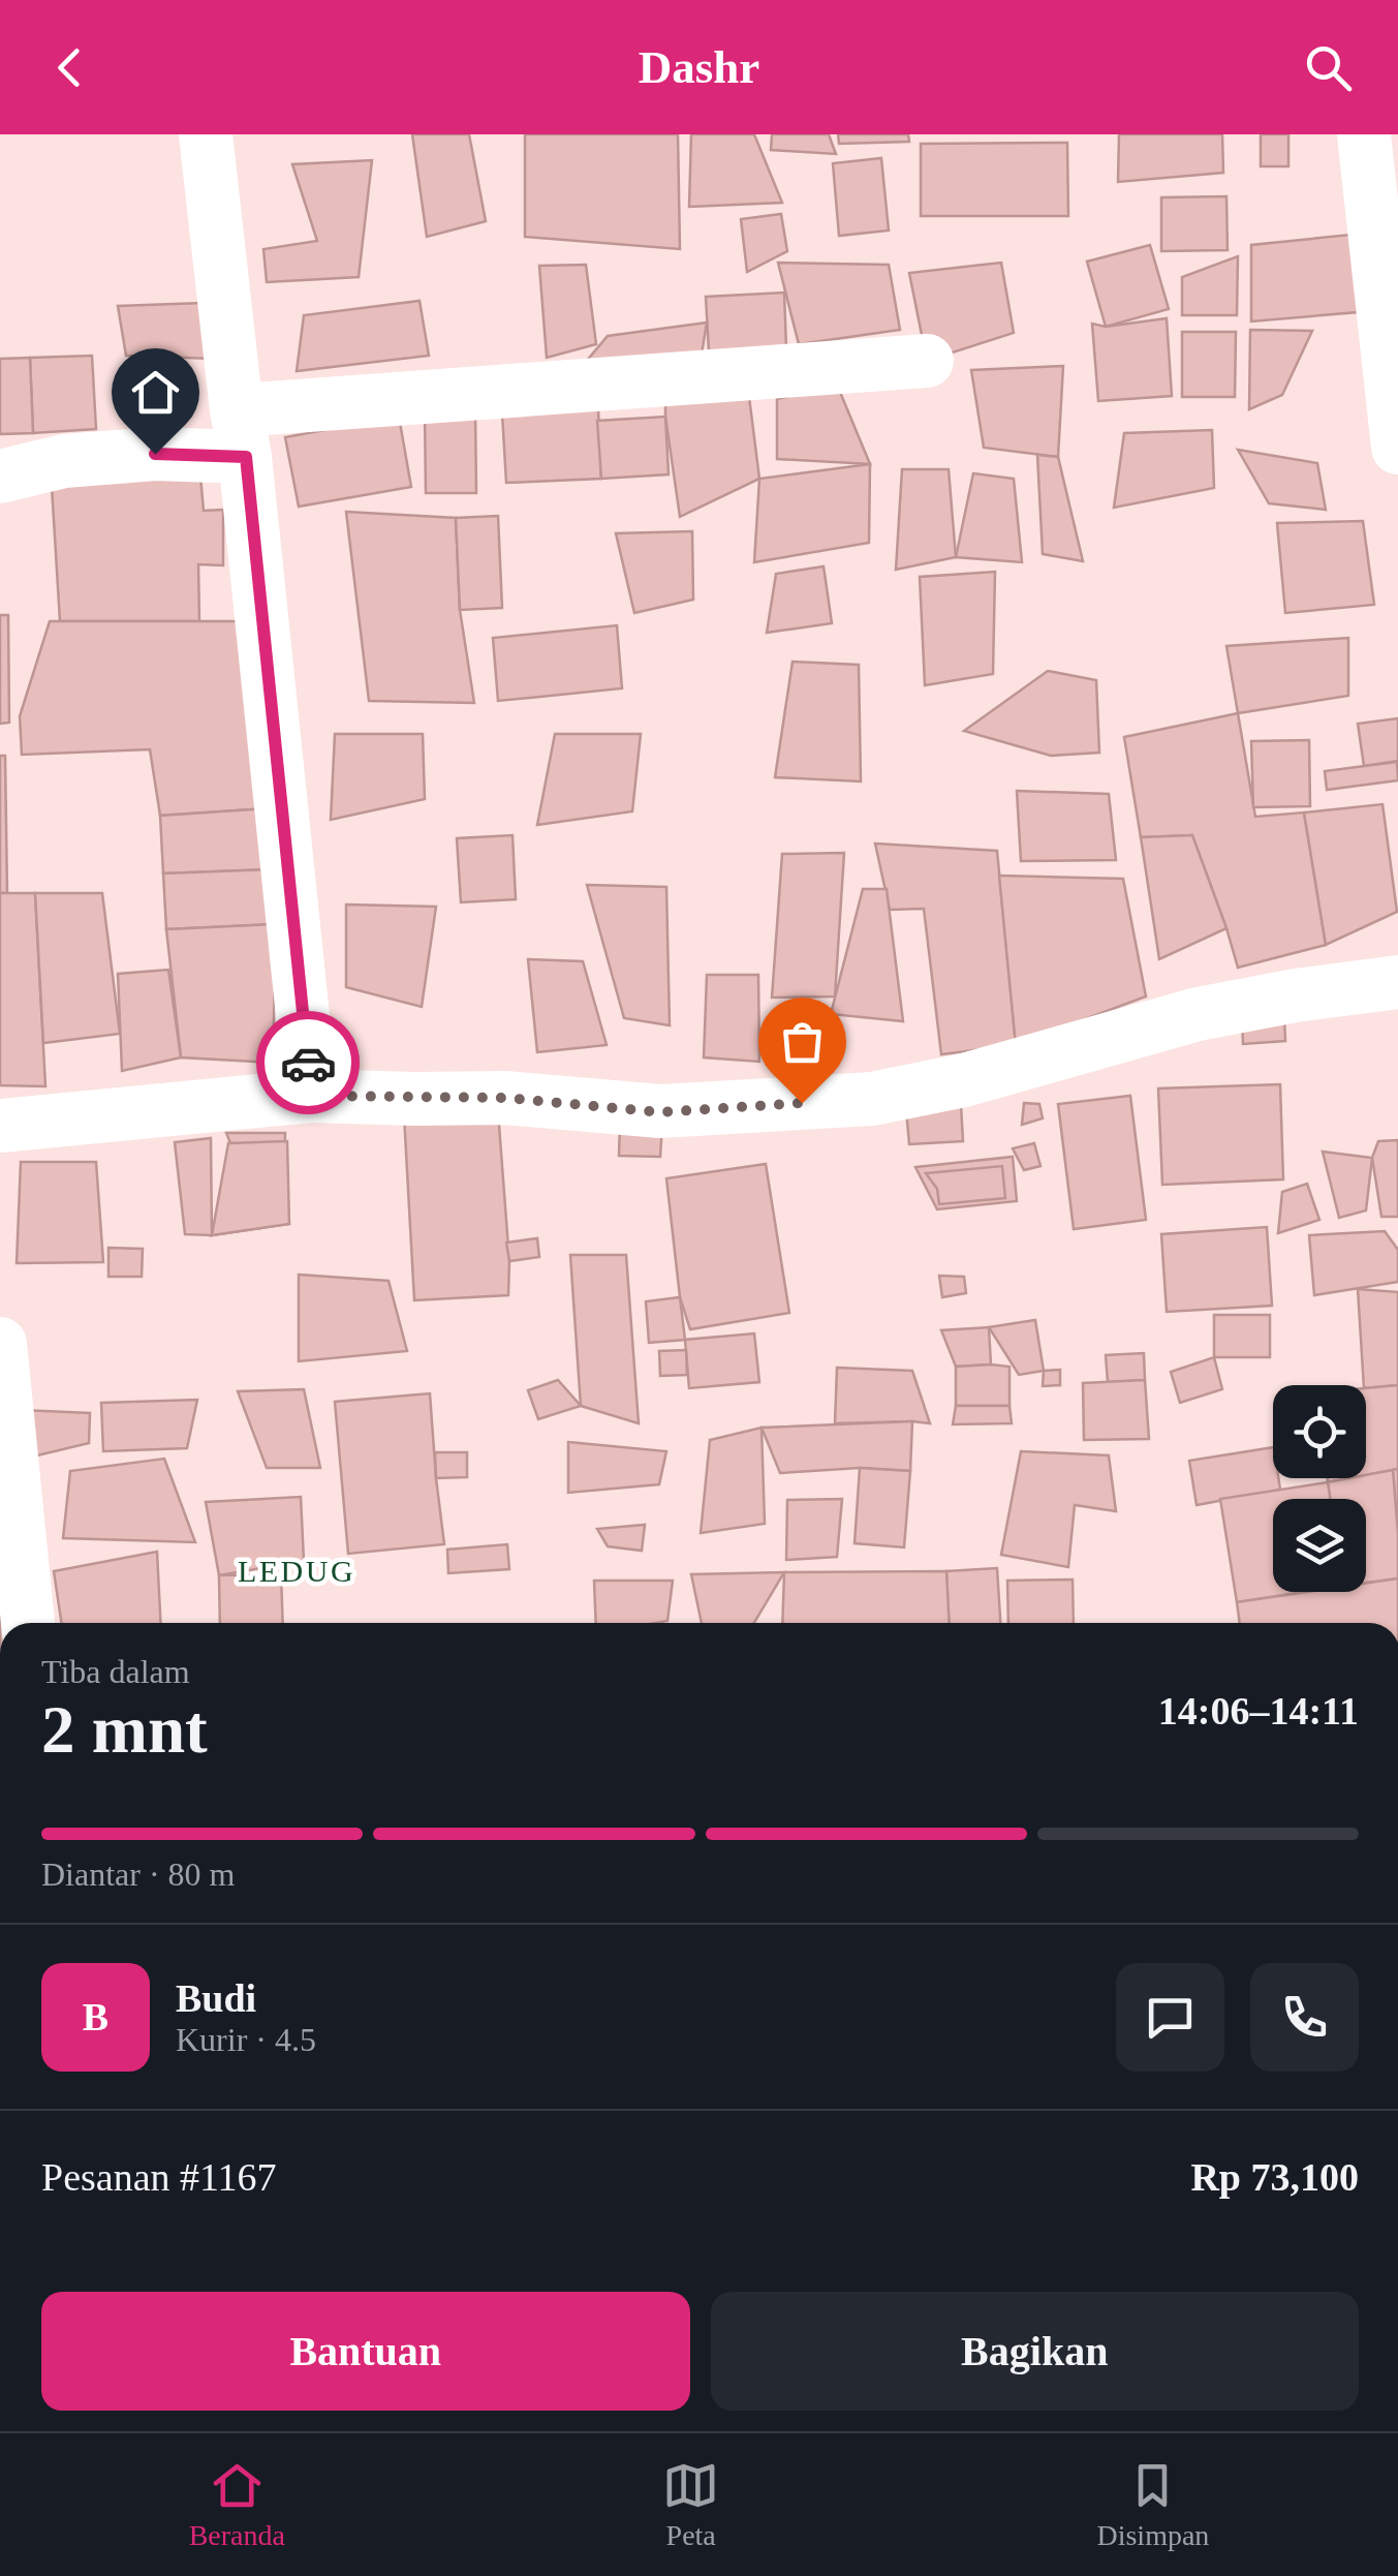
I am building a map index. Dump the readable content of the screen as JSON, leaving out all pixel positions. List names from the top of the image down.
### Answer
{
  "districts": ["LEDUG"],
  "page": {
    "header": "Dashr",
    "heading": ["2 mnt", "Tiba dalam", "14:06–14:11"],
    "panel": [
      "Budi",
      "Kurir · 4.5",
      "Pesanan #1167",
      "Rp 73,100"
    ],
    "bar": "Diantar · 80 m",
    "round": "B",
    "buttons": ["Bantuan", "Bagikan"],
    "tabs": ["Beranda", "Peta", "Disimpan"]
  }
}
